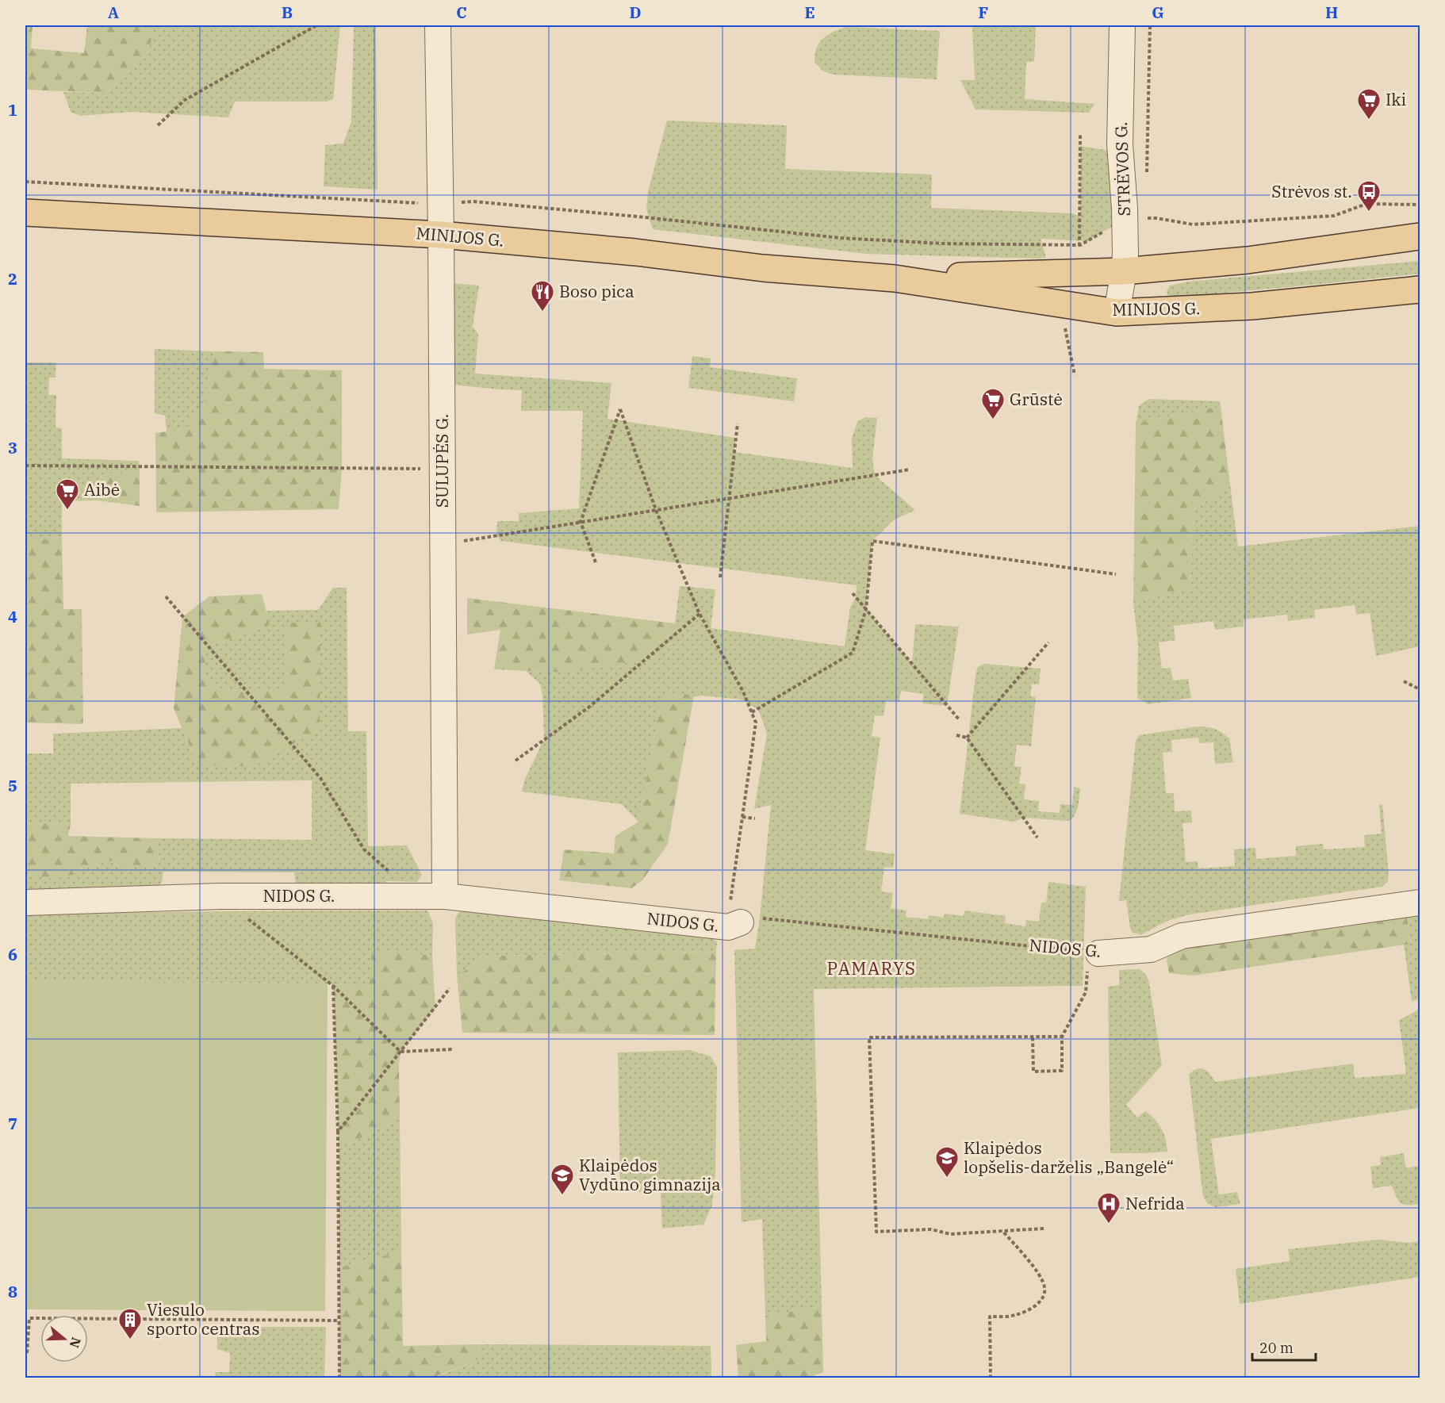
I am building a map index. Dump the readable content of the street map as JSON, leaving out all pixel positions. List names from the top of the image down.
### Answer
{
  "streets": {
    "main road": ["MINIJOS G."],
    "street": ["STRĖVOS G.", "SULUPĖS G.", "NIDOS G."]
  },
  "crossings": [
    ["STRĖVOS G.", "MINIJOS G."],
    ["MINIJOS G.", "SULUPĖS G."],
    ["SULUPĖS G.", "NIDOS G."]
  ],
  "districts": ["PAMARYS"],
  "places": {
    "supermarket": ["Iki", "Grūstė", "Aibė"],
    "bus stop": ["Strėvos st."],
    "restaurant": ["Boso pica"],
    "school or university": ["Klaipėdos lopšelis-darželis „Bangelė“", "Klaipėdos Vydūno gimnazija"],
    "hospital": ["Nefrida"],
    "building": ["Viesulo sporto centras"]
  },
  "scale_bar": "20 m",
  "north": "right",
  "grid": {
    "columns": [
      "A",
      "B",
      "C",
      "D",
      "E",
      "F",
      "G",
      "H"
    ],
    "rows": [
      "1",
      "2",
      "3",
      "4",
      "5",
      "6",
      "7",
      "8"
    ]
  }
}
